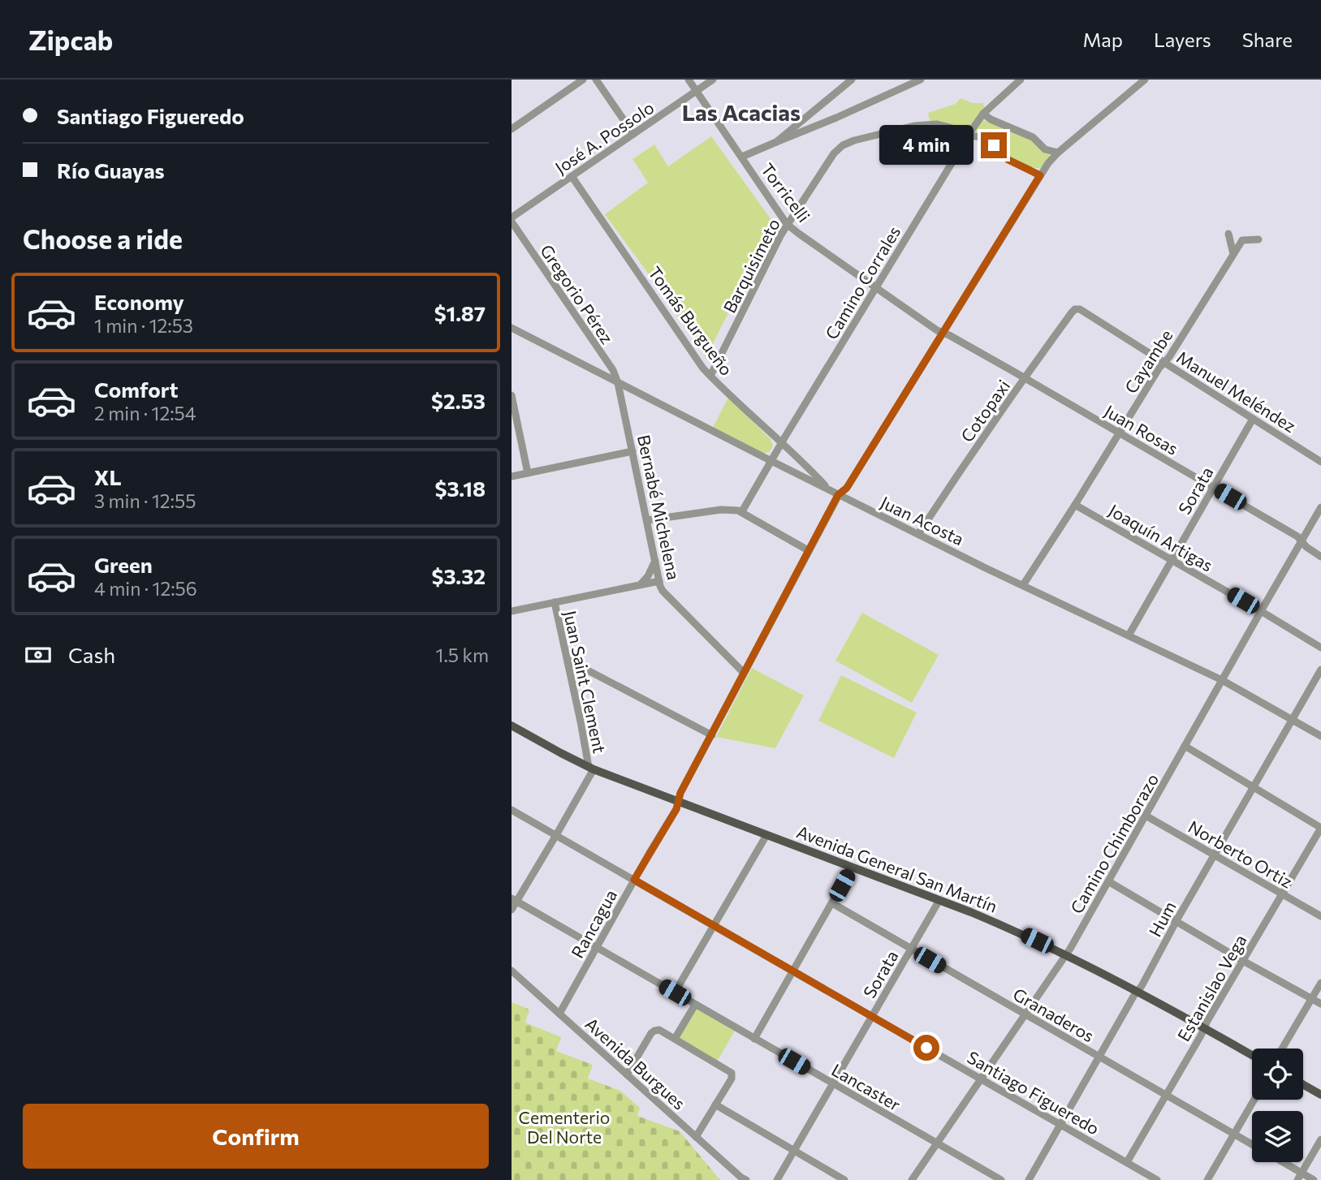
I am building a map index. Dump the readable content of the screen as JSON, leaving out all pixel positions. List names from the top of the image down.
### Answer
{
  "streets": {
    "main road": ["Avenida General San Martín"],
    "street": [
      "José A. Possolo",
      "Torricelli",
      "Barquisimeto",
      "Camino Corrales",
      "Gregorio Pérez",
      "Tomás Burgueño",
      "Cayambe",
      "Manuel Meléndez",
      "Cotopaxi",
      "Juan Rosas",
      "Sorata",
      "Bernabé Michelena",
      "Juan Acosta",
      "Joaquín Artigas",
      "Juan Saint Clement",
      "Camino Chimborazo",
      "Norberto Ortiz",
      "Hum",
      "Rancagua",
      "Estanislao Vega",
      "Granaderos",
      "Avenida Burgues",
      "Lancaster",
      "Santiago Figueredo"
    ]
  },
  "crossings": [
    ["José A. Possolo", "Torricelli"],
    ["José A. Possolo", "Gregorio Pérez"],
    ["José A. Possolo", "Tomás Burgueño"],
    ["Torricelli", "Barquisimeto"],
    ["Torricelli", "Camino Corrales"],
    ["Torricelli", "Juan Rosas"],
    ["Torricelli", "Rancagua"],
    ["Barquisimeto", "Camino Corrales"],
    ["Barquisimeto", "Tomás Burgueño"],
    ["Camino Corrales", "Tomás Burgueño"],
    ["Camino Corrales", "Juan Acosta"],
    ["Gregorio Pérez", "Bernabé Michelena"],
    ["Gregorio Pérez", "Juan Acosta"],
    ["Tomás Burgueño", "Juan Acosta"],
    ["Cayambe", "Manuel Meléndez"],
    ["Cayambe", "Juan Rosas"],
    ["Cayambe", "Juan Acosta"],
    ["Cayambe", "Joaquín Artigas"],
    ["Manuel Meléndez", "Cotopaxi"],
    ["Manuel Meléndez", "Sorata"],
    ["Cotopaxi", "Juan Rosas"],
    ["Cotopaxi", "Juan Acosta"],
    ["Juan Rosas", "Sorata"],
    ["Juan Rosas", "Camino Chimborazo"],
    ["Juan Rosas", "Rancagua"],
    ["Sorata", "Juan Acosta"],
    ["Sorata", "Joaquín Artigas"],
    ["Sorata", "Avenida General San Martín"],
    ["Sorata", "Granaderos"],
    ["Sorata", "Lancaster"],
    ["Sorata", "Santiago Figueredo"],
    ["Bernabé Michelena", "Juan Acosta"],
    ["Bernabé Michelena", "Rancagua"],
    ["Juan Acosta", "Camino Chimborazo"],
    ["Juan Acosta", "Hum"],
    ["Juan Acosta", "Rancagua"],
    ["Joaquín Artigas", "Camino Chimborazo"],
    ["Juan Saint Clement", "Avenida General San Martín"],
    ["Camino Chimborazo", "Norberto Ortiz"],
    ["Camino Chimborazo", "Avenida General San Martín"],
    ["Camino Chimborazo", "Granaderos"],
    ["Camino Chimborazo", "Lancaster"],
    ["Camino Chimborazo", "Santiago Figueredo"],
    ["Norberto Ortiz", "Hum"],
    ["Norberto Ortiz", "Estanislao Vega"],
    ["Avenida General San Martín", "Hum"],
    ["Avenida General San Martín", "Rancagua"],
    ["Avenida General San Martín", "Estanislao Vega"],
    ["Hum", "Granaderos"],
    ["Hum", "Santiago Figueredo"],
    ["Rancagua", "Avenida Burgues"],
    ["Rancagua", "Lancaster"],
    ["Rancagua", "Santiago Figueredo"],
    ["Estanislao Vega", "Granaderos"],
    ["Estanislao Vega", "Santiago Figueredo"]
  ],
  "districts": ["Las Acacias"],
  "parks": ["Cementerio Del Norte"],
  "page": {
    "header": "Zipcab",
    "nav": ["Map", "Layers", "Share"],
    "banner": ["Santiago Figueredo", "Río Guayas"],
    "bubble": "4 min",
    "heading": "Choose a ride",
    "list": [
      {
        "name": "Economy",
        "note": "1 min · 12:53",
        "value": "$1.87"
      },
      {
        "name": "Comfort",
        "note": "2 min · 12:54",
        "value": "$2.53"
      },
      {
        "name": "XL",
        "note": "3 min · 12:55",
        "value": "$3.18"
      },
      {
        "name": "Green",
        "note": "4 min · 12:56",
        "value": "$3.32"
      }
    ],
    "pay": ["Cash", "1.5 km"],
    "buttons": "Confirm"
  }
}
